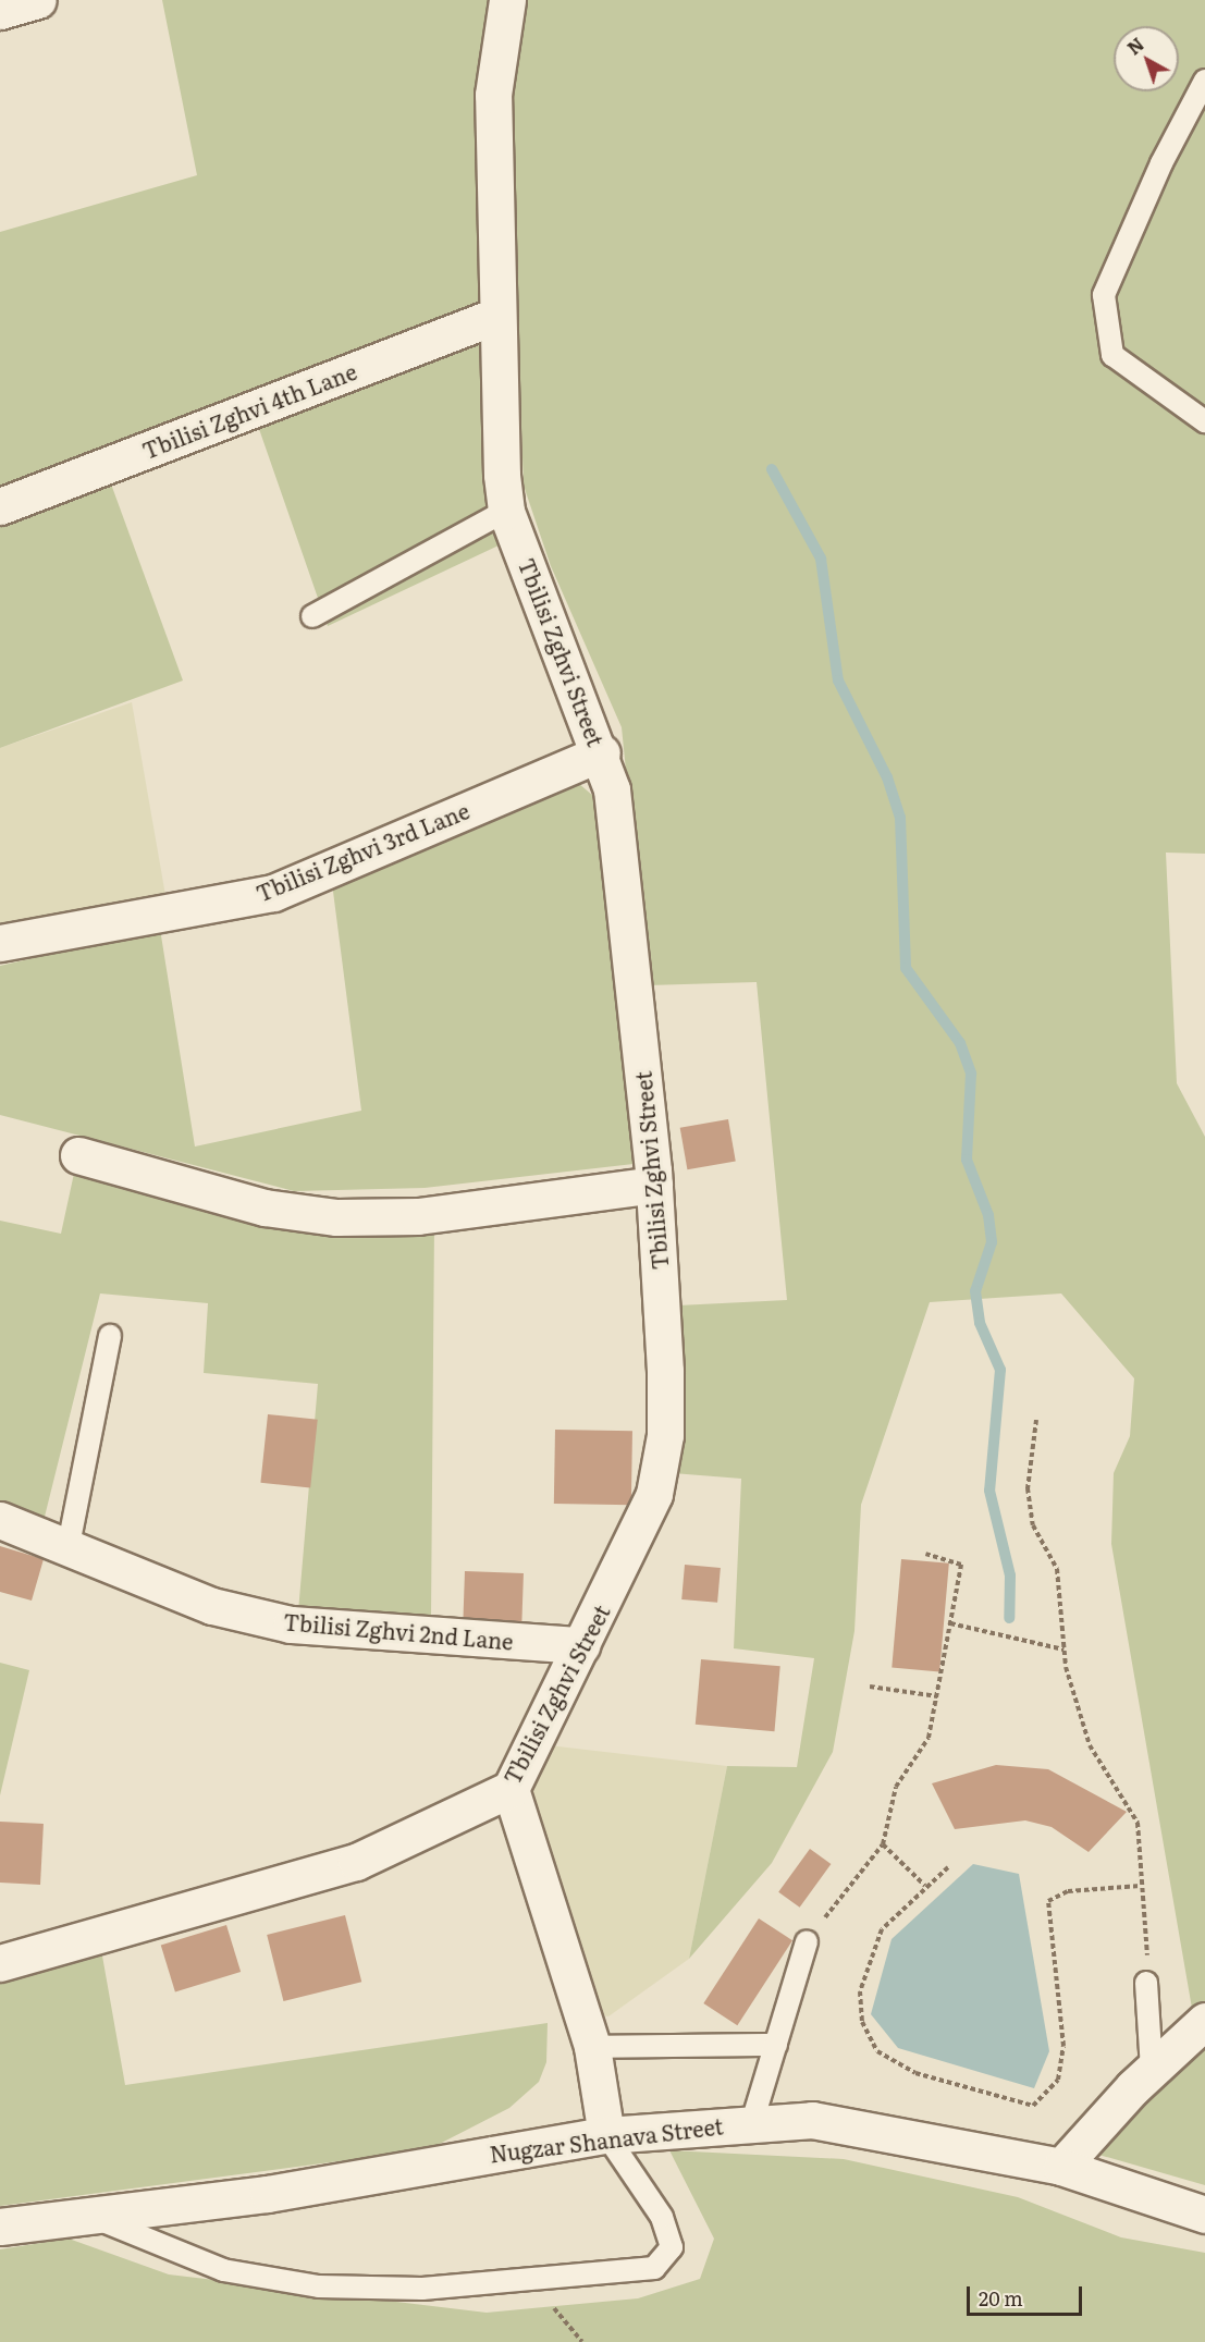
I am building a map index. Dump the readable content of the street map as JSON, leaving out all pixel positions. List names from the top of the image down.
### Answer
{
  "streets": {
    "street": [
      "Tbilisi Zghvi 4th Lane",
      "Tbilisi Zghvi Street",
      "Tbilisi Zghvi 3rd Lane",
      "Tbilisi Zghvi 2nd Lane",
      "Nugzar Shanava Street"
    ]
  },
  "crossings": [
    ["Tbilisi Zghvi 4th Lane", "Tbilisi Zghvi Street"],
    ["Tbilisi Zghvi Street", "Tbilisi Zghvi 3rd Lane"],
    ["Tbilisi Zghvi Street", "Tbilisi Zghvi 2nd Lane"]
  ],
  "scale_bar": "20 m",
  "north": "top left"
}
